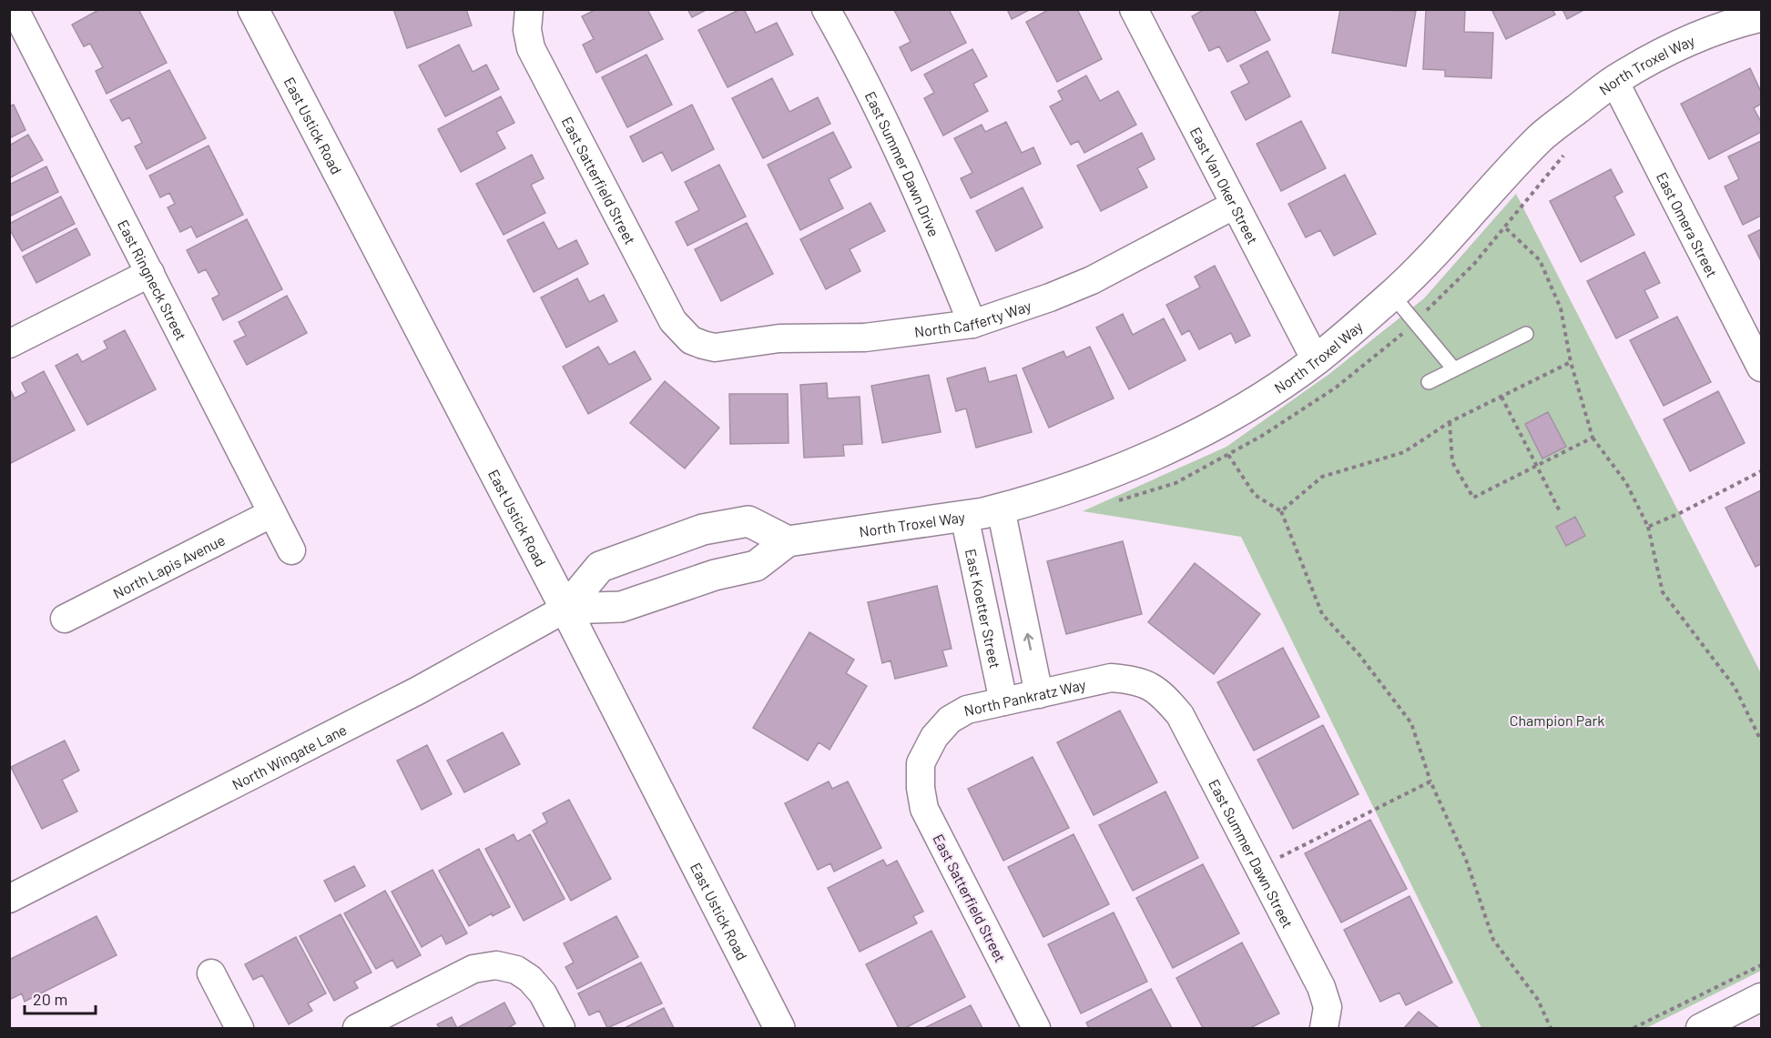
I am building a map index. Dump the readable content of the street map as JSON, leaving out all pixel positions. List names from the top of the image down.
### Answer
{
  "streets": {
    "street": [
      "North Troxel Way",
      "East Ustick Road",
      "East Summer Dawn Drive",
      "East Satterfield Street",
      "East Van Oker Street",
      "East Omera Street",
      "East Ringneck Street",
      "North Cafferty Way",
      "North Lapis Avenue",
      "East Koetter Street",
      "North Pankratz Way",
      "North Wingate Lane",
      "East Summer Dawn Street"
    ]
  },
  "crossings": [
    ["North Troxel Way", "East Van Oker Street"],
    ["North Troxel Way", "East Omera Street"],
    ["North Troxel Way", "East Koetter Street"],
    ["East Ustick Road", "North Wingate Lane"],
    ["East Summer Dawn Drive", "North Cafferty Way"],
    ["East Satterfield Street", "North Cafferty Way"],
    ["East Satterfield Street", "North Pankratz Way"],
    ["East Van Oker Street", "North Cafferty Way"],
    ["East Ringneck Street", "North Lapis Avenue"],
    ["East Koetter Street", "North Pankratz Way"],
    ["North Pankratz Way", "East Summer Dawn Street"]
  ],
  "parks": ["Champion Park"],
  "scale_bar": "20 m"
}
